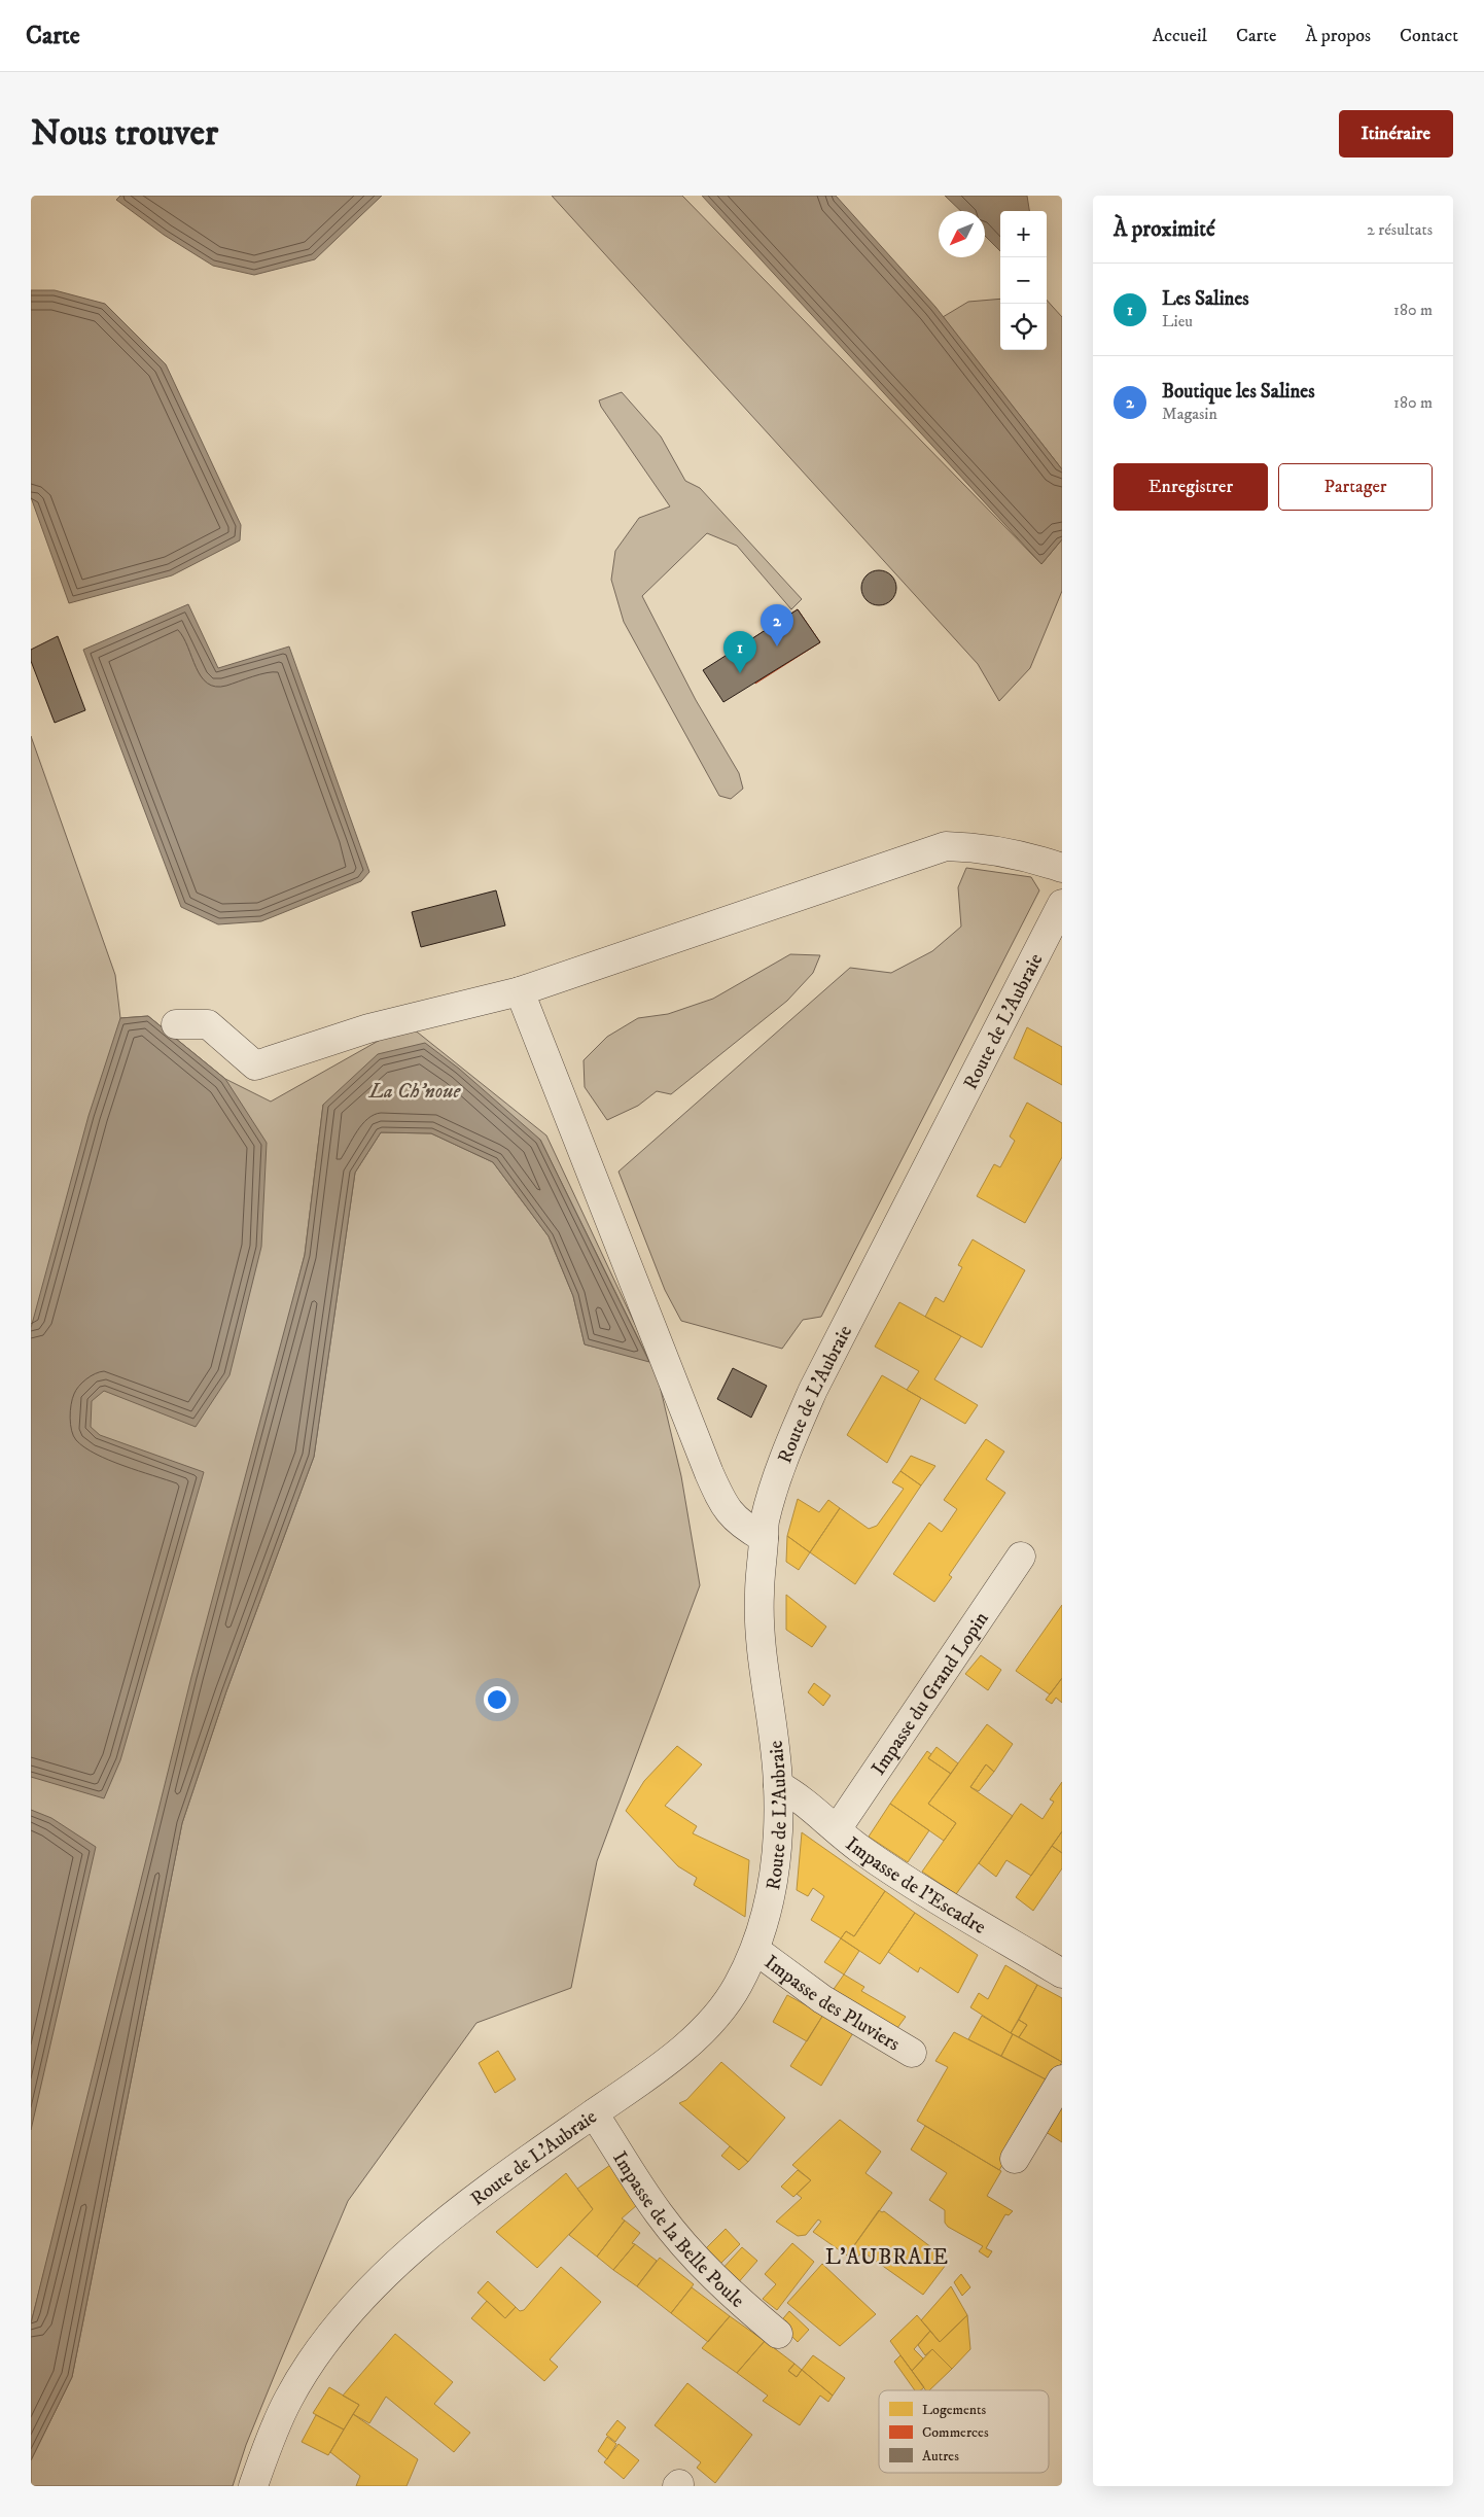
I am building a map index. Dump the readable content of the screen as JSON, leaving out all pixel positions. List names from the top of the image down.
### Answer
{
  "streets": {
    "street": [
      "Route de L'Aubraie",
      "Impasse du Grand Lopin",
      "Impasse de l'Escadre",
      "Impasse des Pluviers",
      "Impasse de la Belle Poule"
    ]
  },
  "crossings": [
    ["Route de L'Aubraie", "Impasse de l'Escadre"],
    ["Route de L'Aubraie", "Impasse des Pluviers"],
    ["Route de L'Aubraie", "Impasse de la Belle Poule"],
    ["Impasse du Grand Lopin", "Impasse de l'Escadre"]
  ],
  "districts": ["L'AUBRAIE"],
  "water": ["La Ch'noue"],
  "legend": ["Logements", "Commerces", "Autres"],
  "north": "bottom left",
  "page": {
    "header": "Carte",
    "nav": [
      "Accueil",
      "Carte",
      "À propos",
      "Contact"
    ],
    "buttons": [
      "Itinéraire",
      ["Enregistrer", "Partager"]
    ],
    "title": "Nous trouver",
    "heading": ["À proximité", "2 résultats"],
    "map_buttons": ["+", "−"],
    "list": [
      {
        "mark": "1",
        "name": "Les Salines",
        "note": "Lieu",
        "value": "180 m"
      },
      {
        "mark": "2",
        "name": "Boutique les Salines",
        "note": "Magasin",
        "value": "180 m"
      }
    ],
    "pins": ["2", "1"]
  }
}
